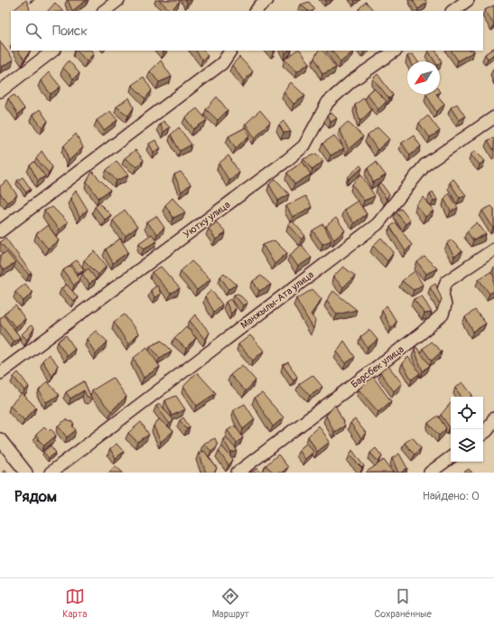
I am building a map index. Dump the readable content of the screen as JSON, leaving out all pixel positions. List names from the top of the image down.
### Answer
{
  "streets": {
    "street": ["Уютку улица", "Манжылы-Ата улица", "Барсбек улица"]
  },
  "north": "bottom left",
  "page": {
    "search": "Поиск",
    "heading": ["Рядом", "Найдено: 0"],
    "nav": ["Карта", "Маршрут", "Сохранённые"]
  }
}
